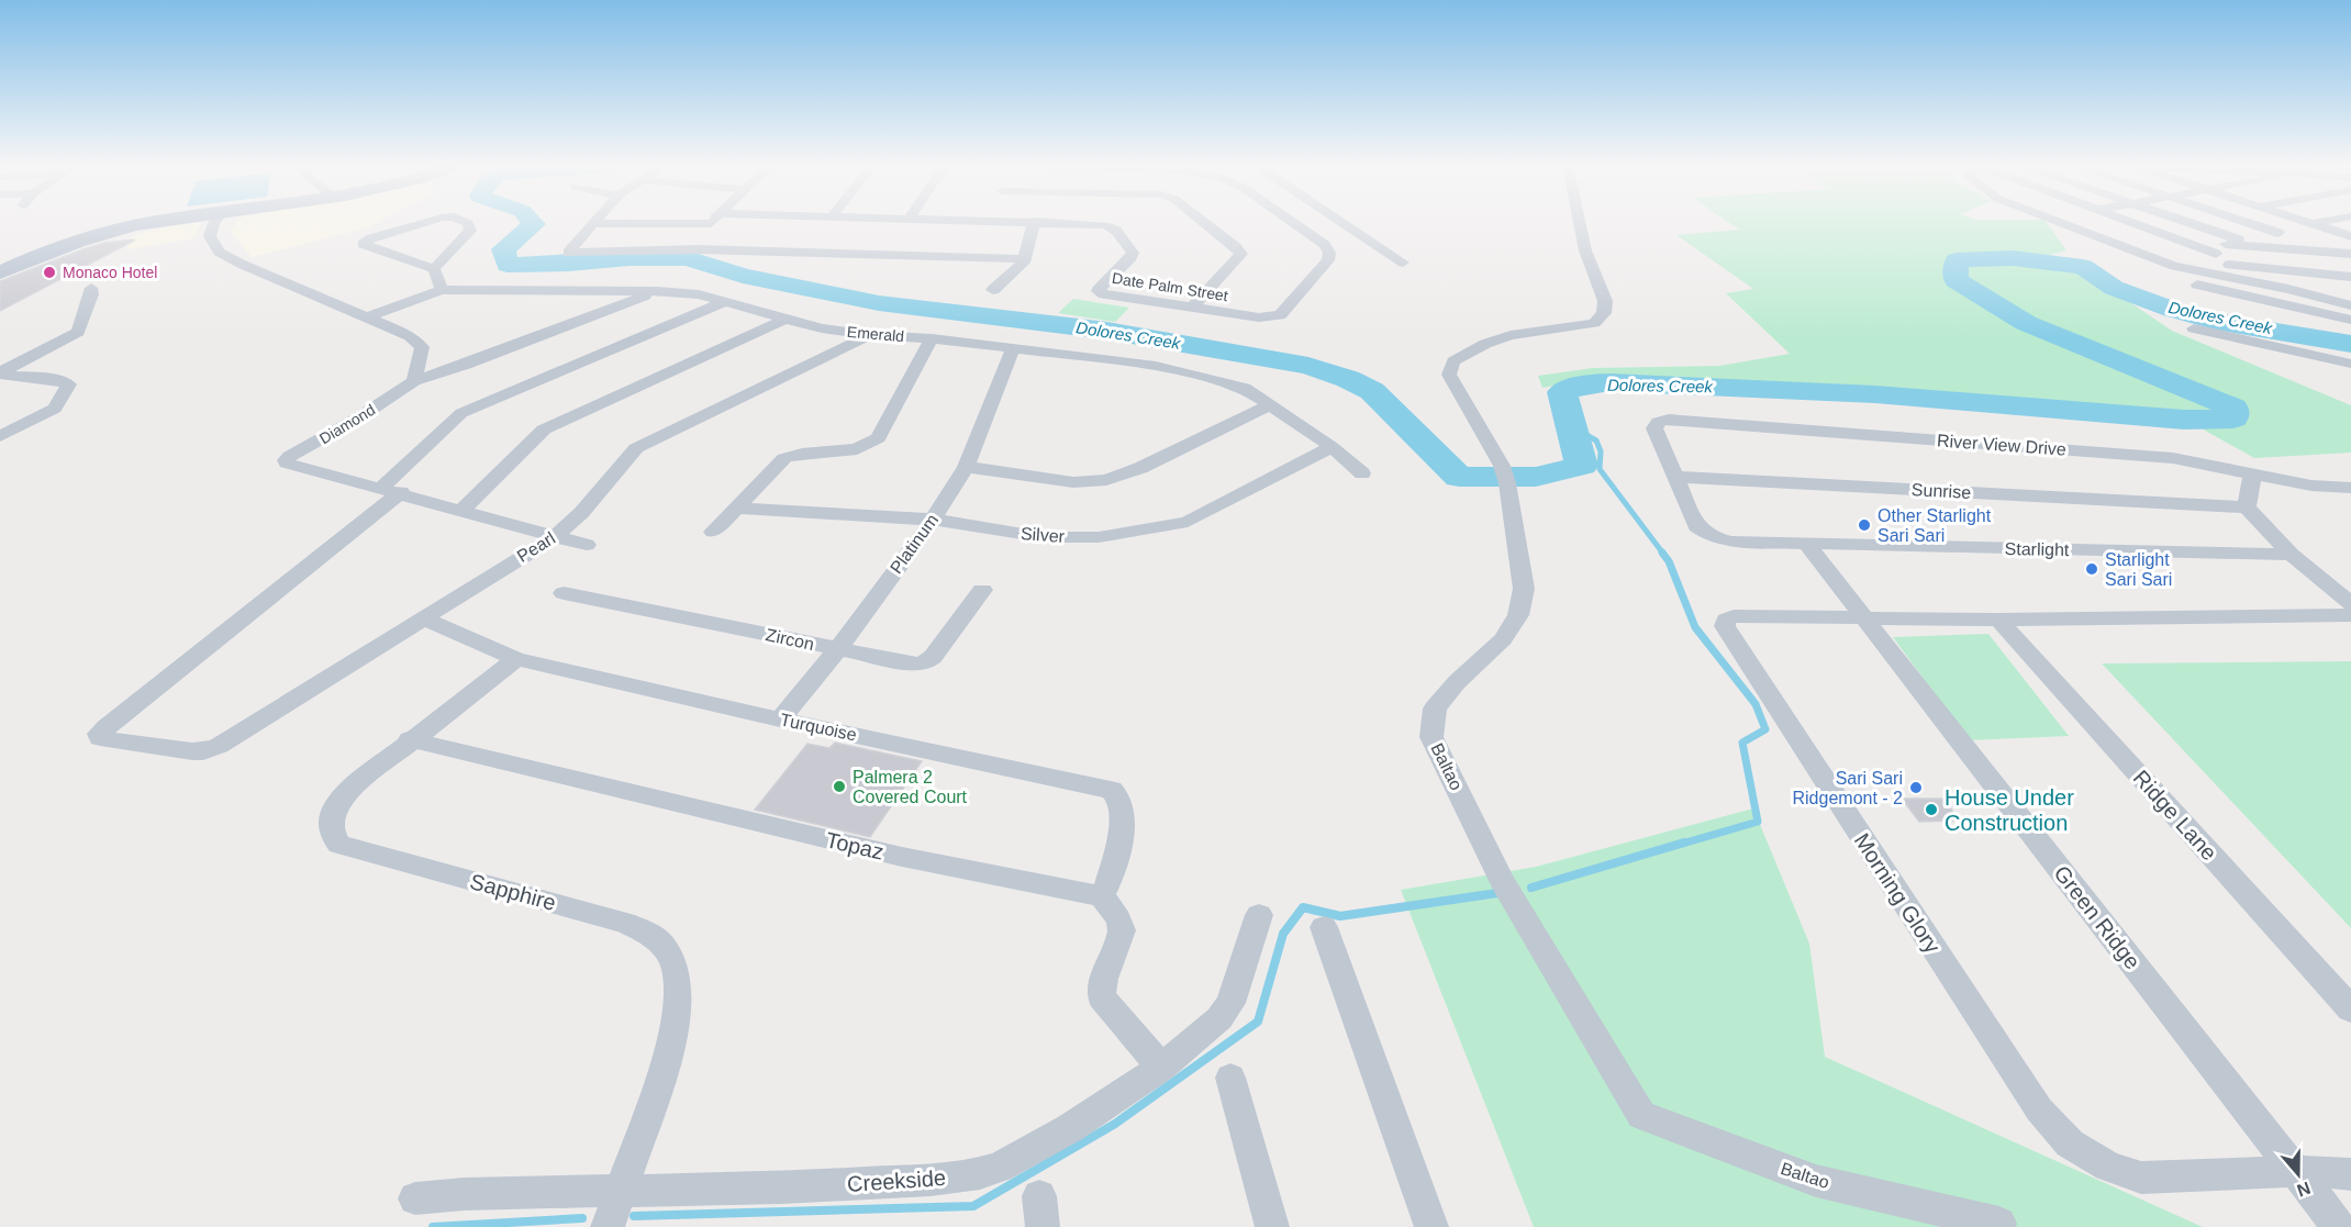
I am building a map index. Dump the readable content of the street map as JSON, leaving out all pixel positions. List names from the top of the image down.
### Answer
{
  "streets": {
    "street": [
      "Date Palm Street",
      "Emerald",
      "Diamond",
      "River View Drive",
      "Sunrise",
      "Silver",
      "Platinum",
      "Pearl",
      "Starlight",
      "Zircon",
      "Turquoise",
      "Baltao",
      "Ridge Lane",
      "Topaz",
      "Sapphire",
      "Morning Glory",
      "Green Ridge",
      "Creekside"
    ]
  },
  "crossings": [
    ["Emerald", "Silver"],
    ["Emerald", "Platinum"],
    ["Emerald", "Pearl"],
    ["Diamond", "Pearl"],
    ["River View Drive", "Starlight"],
    ["Sunrise", "Starlight"],
    ["Silver", "Platinum"],
    ["Platinum", "Zircon"],
    ["Platinum", "Turquoise"],
    ["Pearl", "Turquoise"],
    ["Starlight", "Green Ridge"],
    ["Turquoise", "Topaz"],
    ["Turquoise", "Sapphire"],
    ["Ridge Lane", "Morning Glory"],
    ["Topaz", "Sapphire"],
    ["Sapphire", "Creekside"],
    ["Morning Glory", "Green Ridge"]
  ],
  "water": ["Dolores Creek"],
  "places": [
    "Monaco Hotel",
    "Other Starlight Sari Sari",
    "Starlight Sari Sari",
    "Palmera 2 Covered Court",
    "Sari Sari Ridgemont - 2",
    "House Under Construction"
  ],
  "north": "bottom"
}
